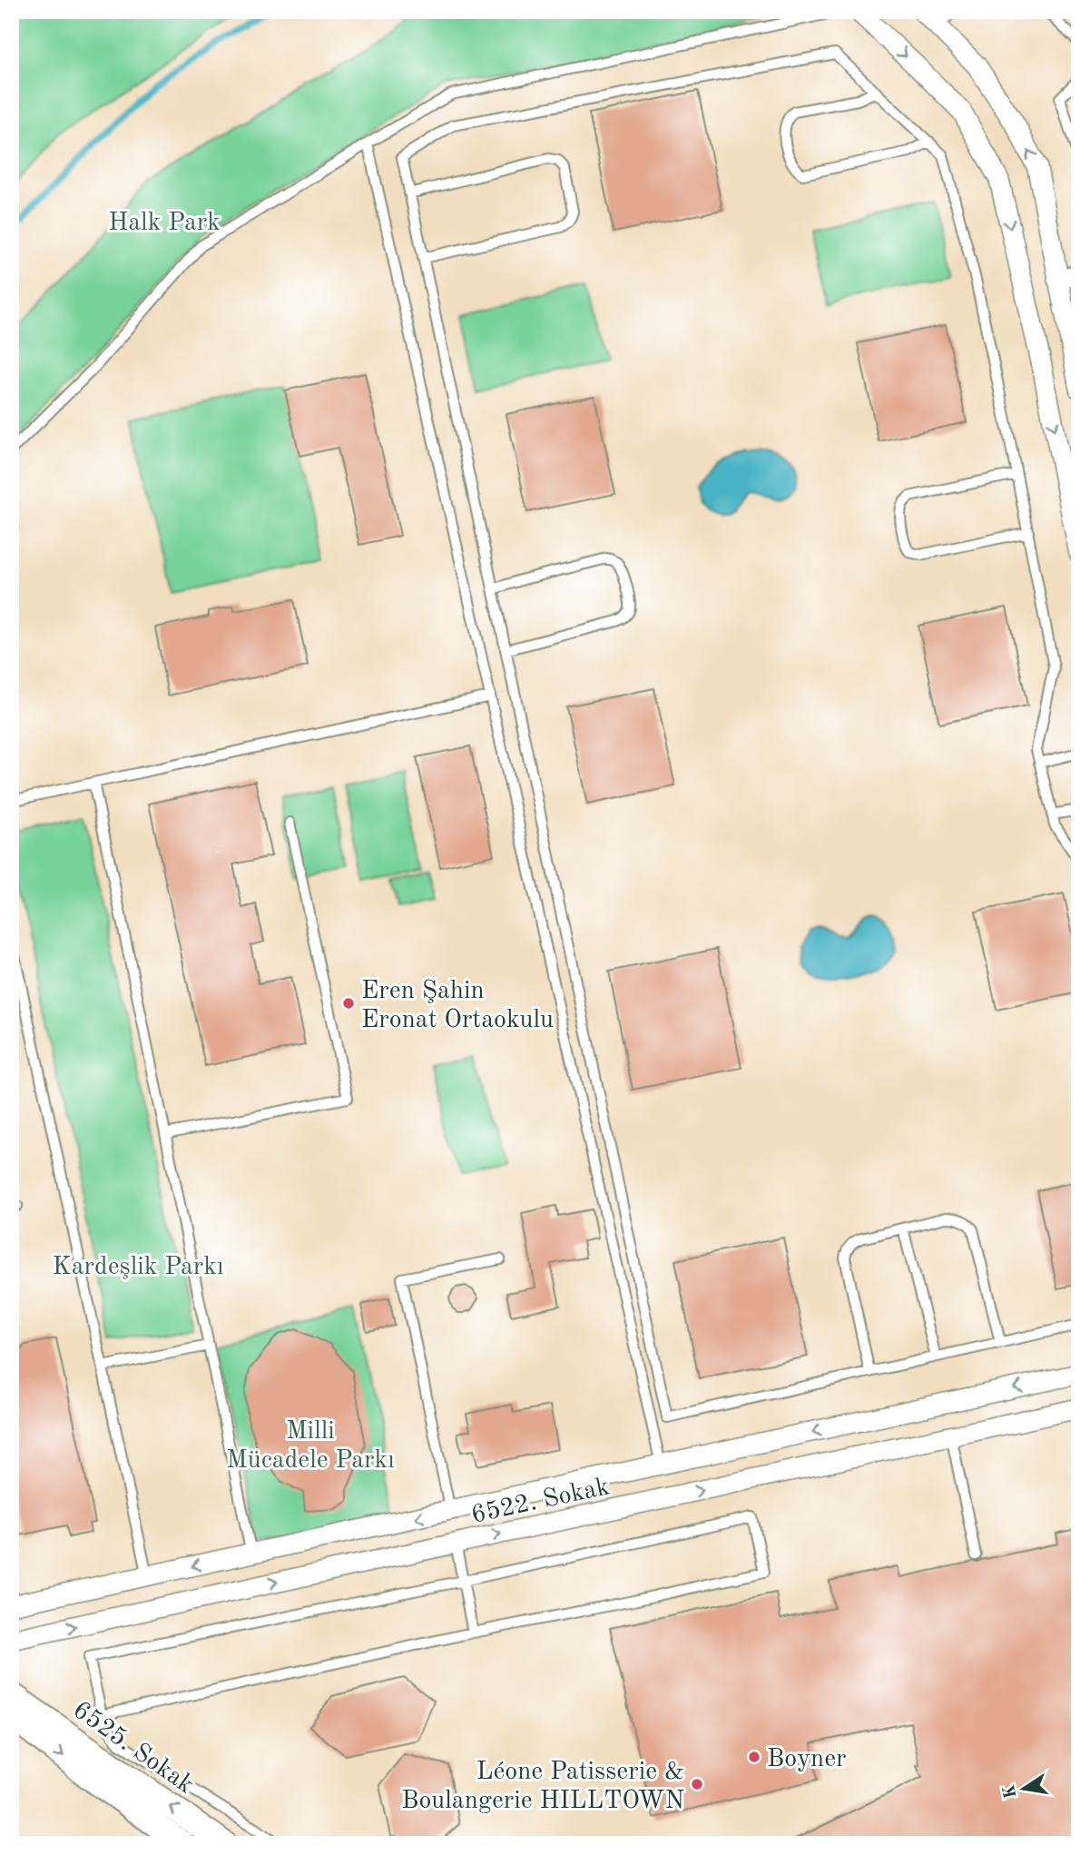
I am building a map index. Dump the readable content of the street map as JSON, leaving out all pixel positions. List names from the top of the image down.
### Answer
{
  "streets": {
    "street": ["6522. Sokak", "6525. Sokak"]
  },
  "parks": ["Halk Park", "Kardeşlik Parkı", "Milli Mücadele Parkı"],
  "places": ["Eren Şahin Eronat Ortaokulu", "Boyner", "Léone Patisserie & Boulangerie HILLTOWN"],
  "north": "left"
}
